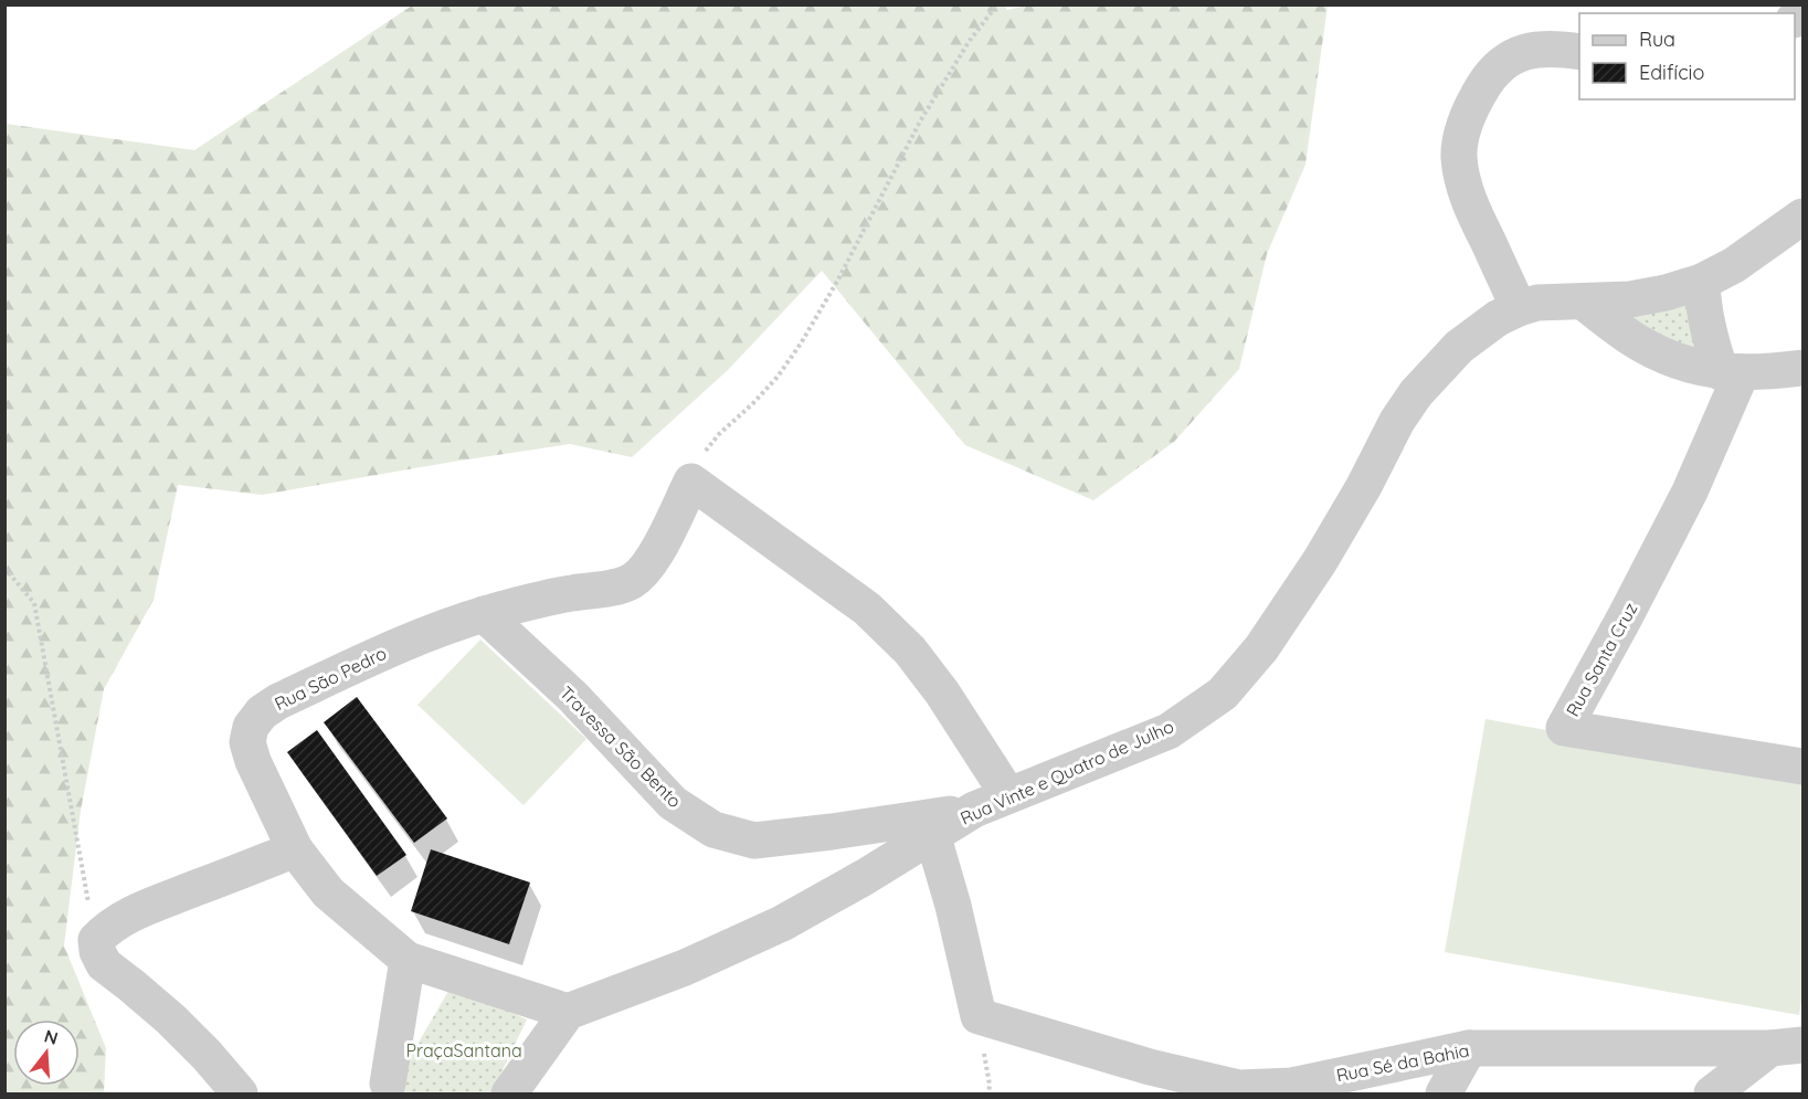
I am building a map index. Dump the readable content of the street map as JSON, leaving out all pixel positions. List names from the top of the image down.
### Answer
{
  "streets": {
    "street": [
      "Rua Santa Cruz",
      "Rua São Pedro",
      "Travessa São Bento",
      "Rua Vinte e Quatro de Julho",
      "Rua Sé da Bahia"
    ]
  },
  "crossings": [
    ["Rua São Pedro", "Travessa São Bento"],
    ["Rua São Pedro", "Rua Vinte e Quatro de Julho"],
    ["Travessa São Bento", "Rua Vinte e Quatro de Julho"],
    ["Travessa São Bento", "Rua Sé da Bahia"],
    ["Rua Vinte e Quatro de Julho", "Rua Sé da Bahia"]
  ],
  "parks": ["PraçaSantana"],
  "legend": ["Rua", "Edifício"],
  "north": "top"
}
